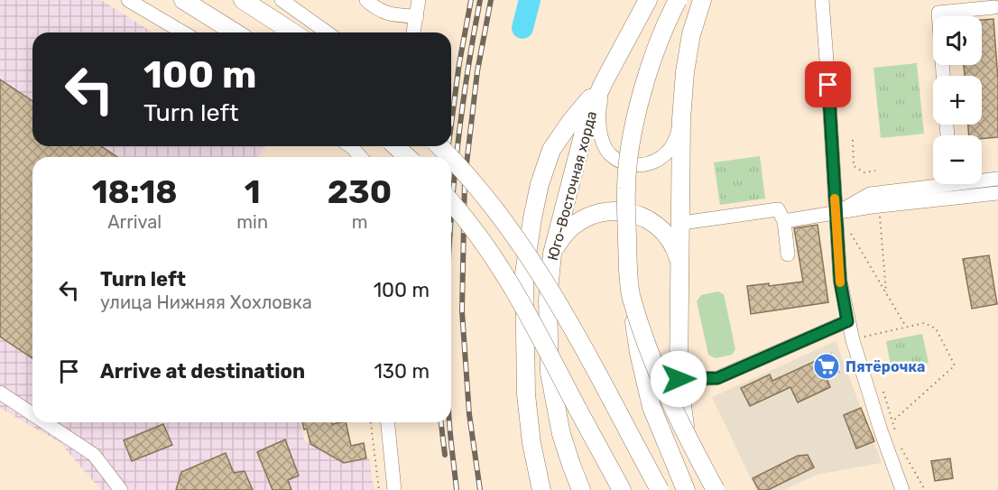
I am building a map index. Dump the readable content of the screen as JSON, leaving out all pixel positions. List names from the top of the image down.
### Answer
{
  "streets": {
    "main road": ["Юго-Восточная хорда"]
  },
  "places": {
    "supermarket": ["Пятёрочка"]
  },
  "page": {
    "map_buttons": ["+", "−"],
    "turn": ["100 m", "Turn left"],
    "eta": [
      "18:18",
      "Arrival",
      "1",
      "min",
      "230",
      "m"
    ],
    "list": [
      {
        "name": "Turn left",
        "note": "улица Нижняя Хохловка",
        "value": "100 m"
      },
      {
        "name": "Arrive at destination",
        "value": "130 m"
      }
    ]
  }
}
